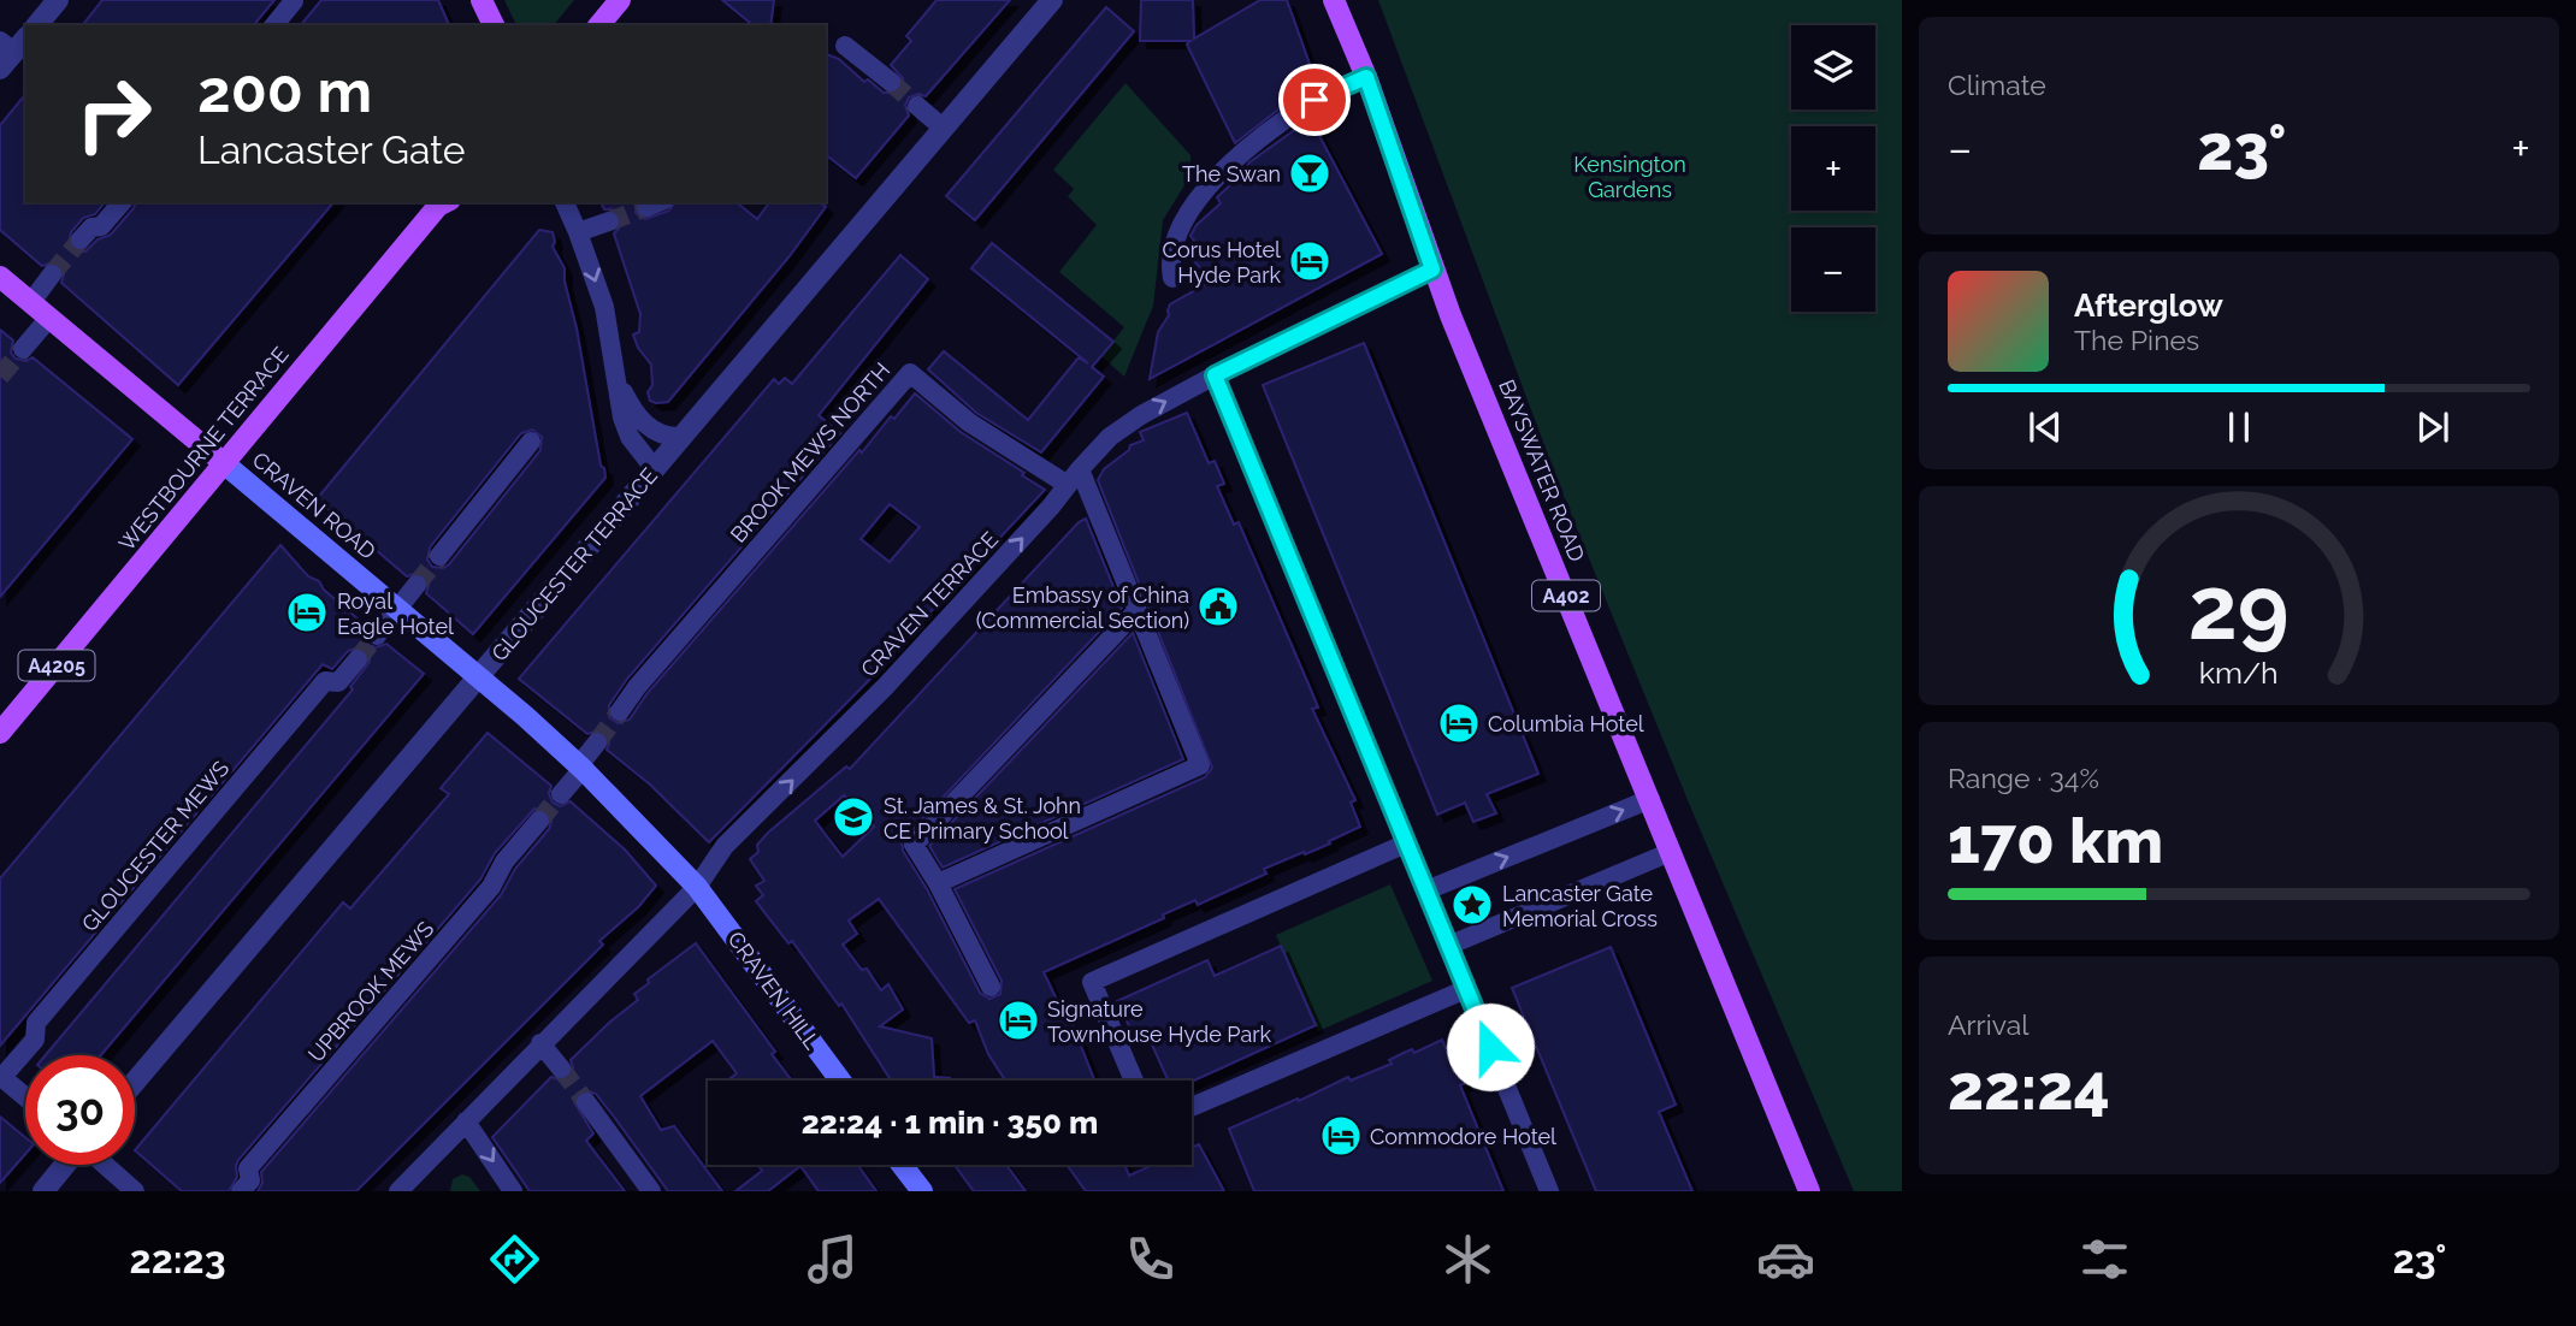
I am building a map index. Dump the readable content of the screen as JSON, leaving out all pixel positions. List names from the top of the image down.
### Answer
{
  "streets": {
    "main road": [
      "WESTBOURNE TERRACE",
      "BAYSWATER ROAD",
      "CRAVEN ROAD",
      "A402",
      "A4205",
      "CRAVEN HILL"
    ],
    "street": [
      "BROOK MEWS NORTH",
      "GLOUCESTER TERRACE",
      "CRAVEN TERRACE",
      "GLOUCESTER MEWS",
      "UPBROOK MEWS"
    ]
  },
  "crossings": [
    ["WESTBOURNE TERRACE", "CRAVEN ROAD"],
    ["BROOK MEWS NORTH", "CRAVEN TERRACE"],
    ["BAYSWATER ROAD", "CRAVEN TERRACE"],
    ["CRAVEN ROAD", "GLOUCESTER TERRACE"],
    ["CRAVEN ROAD", "CRAVEN TERRACE"],
    ["CRAVEN ROAD", "CRAVEN HILL"],
    ["CRAVEN TERRACE", "CRAVEN HILL"]
  ],
  "parks": ["Kensington Gardens"],
  "places": {
    "bar": ["The Swan"],
    "hotel": [
      "Corus Hotel Hyde Park",
      "Royal Eagle Hotel",
      "Columbia Hotel",
      "Signature Townhouse Hyde Park",
      "Commodore Hotel"
    ],
    "public building": ["Embassy of China (Commercial Section)"],
    "school or university": ["St. James & St. John CE Primary School"],
    "place": ["Lancaster Gate Memorial Cross"]
  },
  "page": {
    "tile": [
      "Climate",
      ["Range · 34%", "170 km"],
      ["Arrival", "22:24"]
    ],
    "map_buttons": ["+", "−"],
    "turn": ["200 m", "Lancaster Gate"],
    "heat": ["−", "23°", "+"],
    "song": ["Afterglow", "The Pines"],
    "limit": "30",
    "trip": "22:24 · 1 min · 350 m",
    "tabs": ["22:23", "23°"],
    "gauge": ["29", "km/h"]
  }
}
